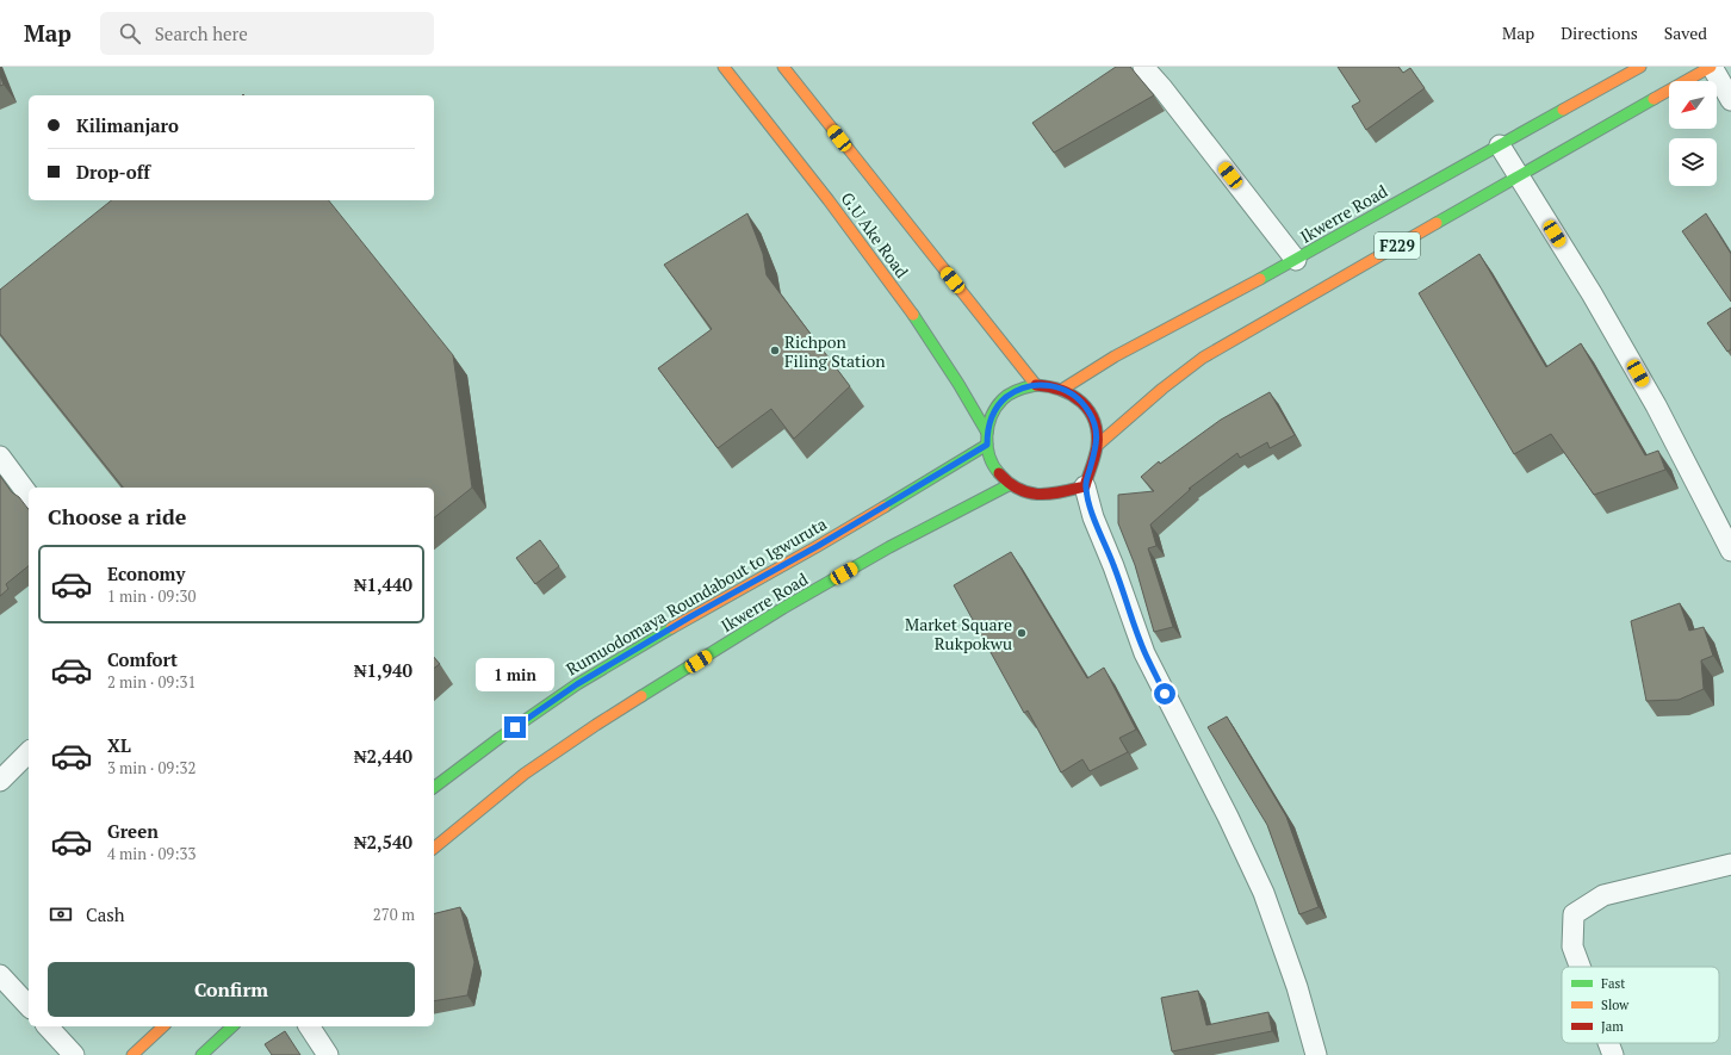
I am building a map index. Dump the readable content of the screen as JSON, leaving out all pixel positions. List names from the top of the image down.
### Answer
{
  "streets": {
    "main road": [
      "Ikwerre Road",
      "G.U Ake Road",
      "F229",
      "Rumuodomaya Roundabout to Igwuruta"
    ]
  },
  "crossings": [
    ["Ikwerre Road", "G.U Ake Road"],
    ["Ikwerre Road", "F229"],
    ["Ikwerre Road", "Rumuodomaya Roundabout to Igwuruta"],
    ["G.U Ake Road", "F229"],
    ["G.U Ake Road", "Rumuodomaya Roundabout to Igwuruta"],
    ["F229", "Rumuodomaya Roundabout to Igwuruta"]
  ],
  "places": ["Richpon Filing Station", "Market Square Rukpokwu"],
  "legend": ["Fast", "Slow", "Jam"],
  "north": "bottom left",
  "page": {
    "header": "Map",
    "search": "Search here",
    "nav": ["Map", "Directions", "Saved"],
    "banner": ["Kilimanjaro", "Drop-off"],
    "heading": "Choose a ride",
    "list": [
      {
        "name": "Economy",
        "note": "1 min · 09:30",
        "value": "₦1,440"
      },
      {
        "name": "Comfort",
        "note": "2 min · 09:31",
        "value": "₦1,940"
      },
      {
        "name": "XL",
        "note": "3 min · 09:32",
        "value": "₦2,440"
      },
      {
        "name": "Green",
        "note": "4 min · 09:33",
        "value": "₦2,540"
      }
    ],
    "bubble": "1 min",
    "pay": ["Cash", "270 m"],
    "buttons": "Confirm"
  }
}
